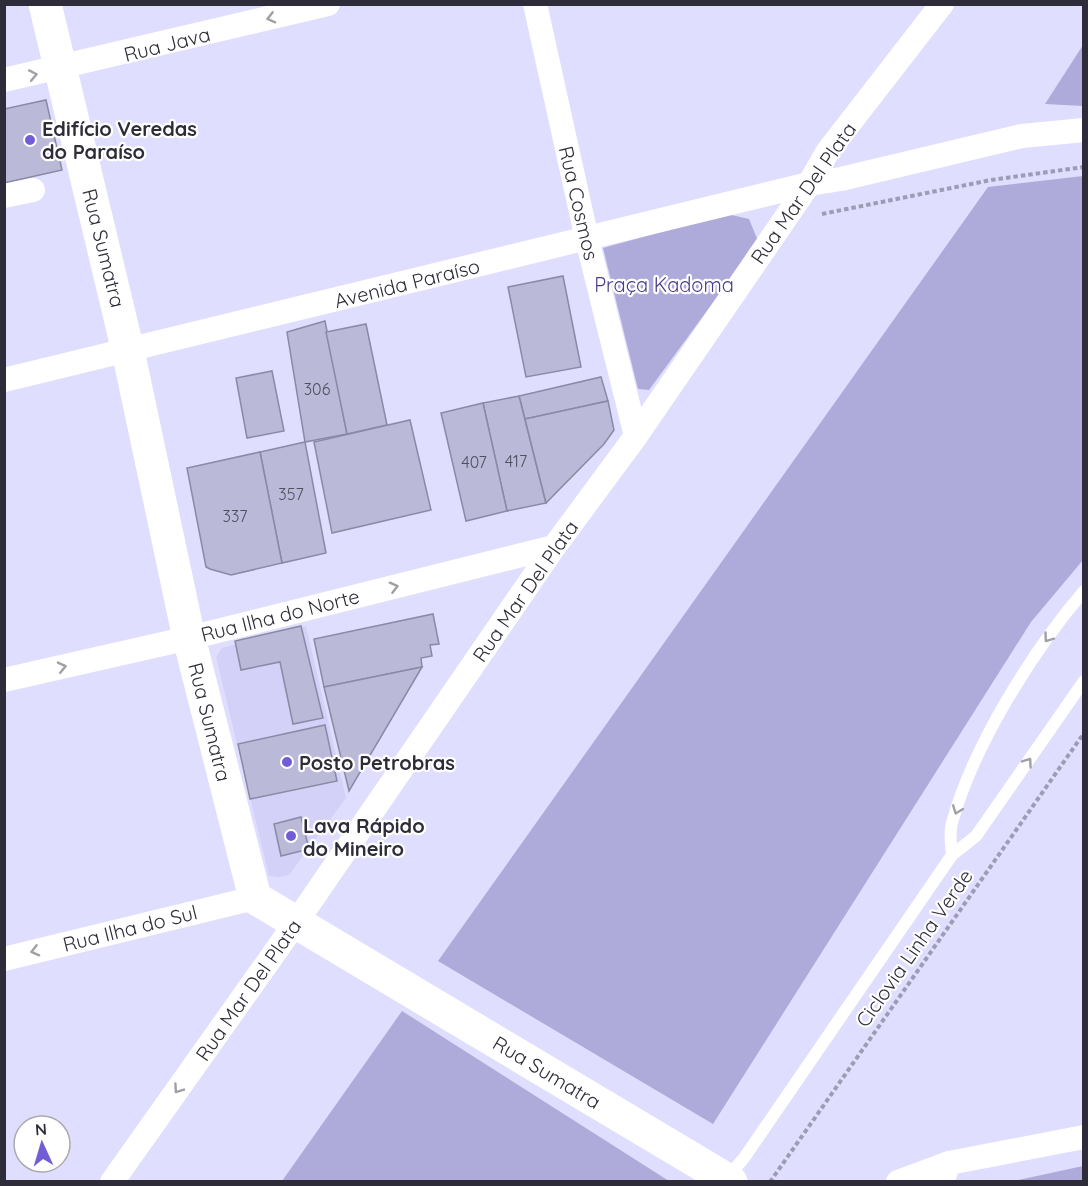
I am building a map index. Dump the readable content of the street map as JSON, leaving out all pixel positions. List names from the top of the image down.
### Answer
{
  "streets": {
    "street": [
      "Rua Java",
      "Rua Mar Del Plata",
      "Rua Cosmos",
      "Rua Sumatra",
      "Avenida Paraíso",
      "Rua Ilha do Norte",
      "Rua Ilha do Sul"
    ],
    "path": ["Ciclovia Linha Verde"]
  },
  "crossings": [
    ["Rua Java", "Rua Sumatra"],
    ["Rua Mar Del Plata", "Rua Cosmos"],
    ["Rua Mar Del Plata", "Rua Sumatra"],
    ["Rua Mar Del Plata", "Avenida Paraíso"],
    ["Rua Mar Del Plata", "Rua Ilha do Norte"],
    ["Rua Cosmos", "Avenida Paraíso"],
    ["Rua Sumatra", "Avenida Paraíso"],
    ["Rua Sumatra", "Rua Ilha do Norte"],
    ["Rua Sumatra", "Rua Ilha do Sul"]
  ],
  "one_way": ["Rua Ilha do Norte", "Rua Ilha do Sul"],
  "parks": ["Praça Kadoma"],
  "places": ["Edifício Veredas do Paraíso", "Posto Petrobras", "Lava Rápido do Mineiro"],
  "house_numbers": [
    "306",
    "417",
    "407",
    "357",
    "337"
  ],
  "north": "top"
}
